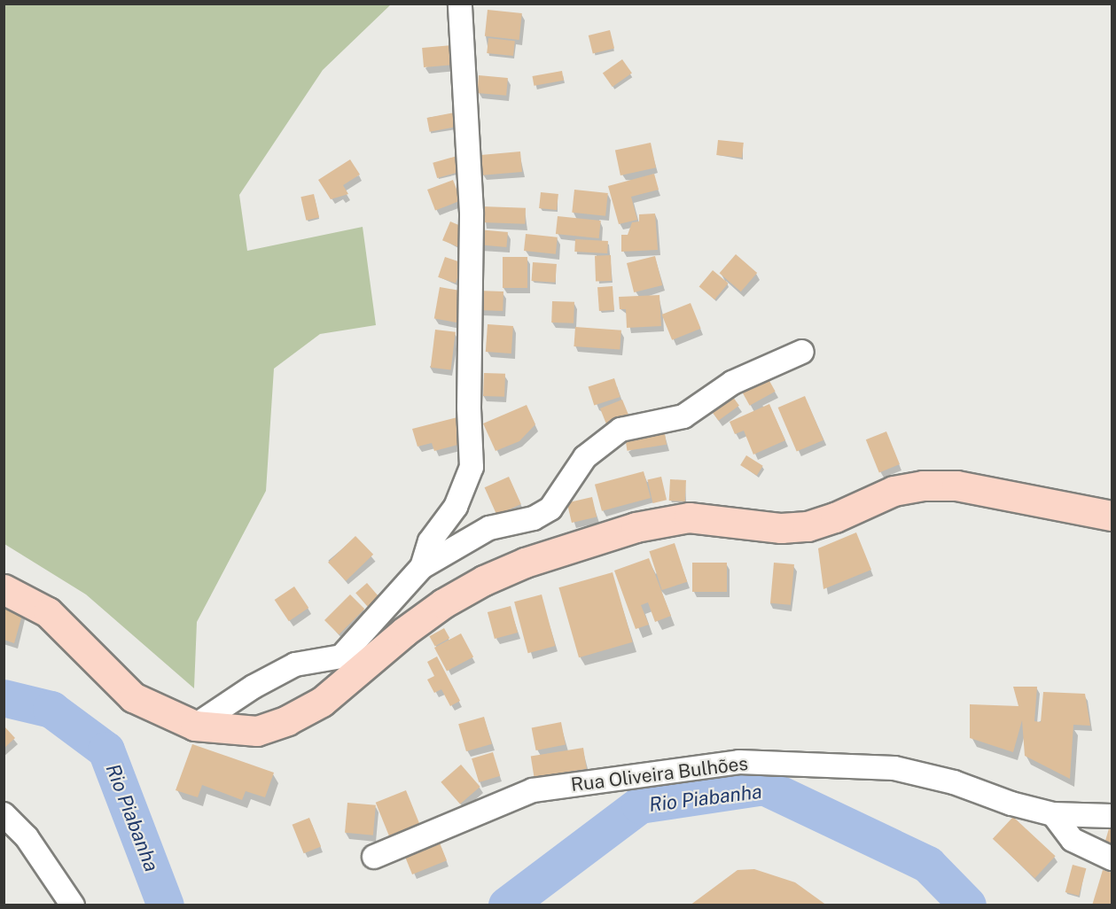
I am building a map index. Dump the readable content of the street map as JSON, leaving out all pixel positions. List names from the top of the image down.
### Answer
{
  "streets": {
    "street": ["Rua Oliveira Bulhões"]
  },
  "water": ["Rio Piabanha"]
}
